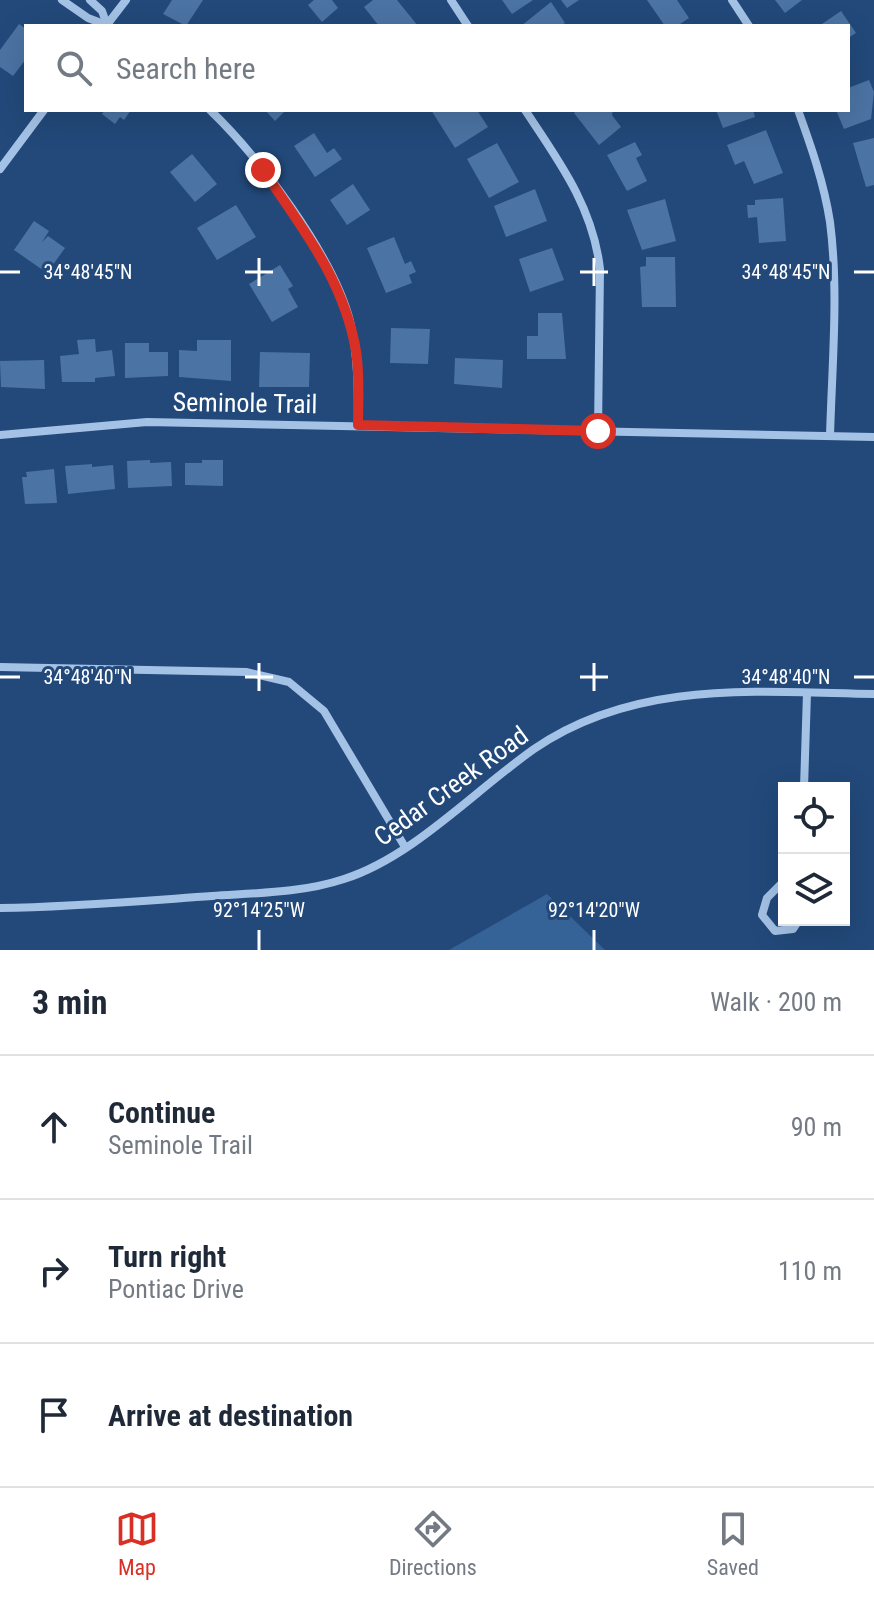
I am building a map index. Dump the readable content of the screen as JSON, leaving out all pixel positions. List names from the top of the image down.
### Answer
{
  "streets": {
    "street": ["Seminole Trail", "Cedar Creek Road"]
  },
  "page": {
    "search": "Search here",
    "heading": ["3 min", "Walk · 200 m"],
    "list": [
      ["Continue", "Seminole Trail", "90 m"],
      ["Turn right", "Pontiac Drive", "110 m"],
      "Arrive at destination"
    ],
    "nav": ["Map", "Directions", "Saved"]
  },
  "coordinates": [
    "34°48'45\"N",
    "34°48'40\"N",
    "92°14'25\"W",
    "92°14'20\"W"
  ]
}
